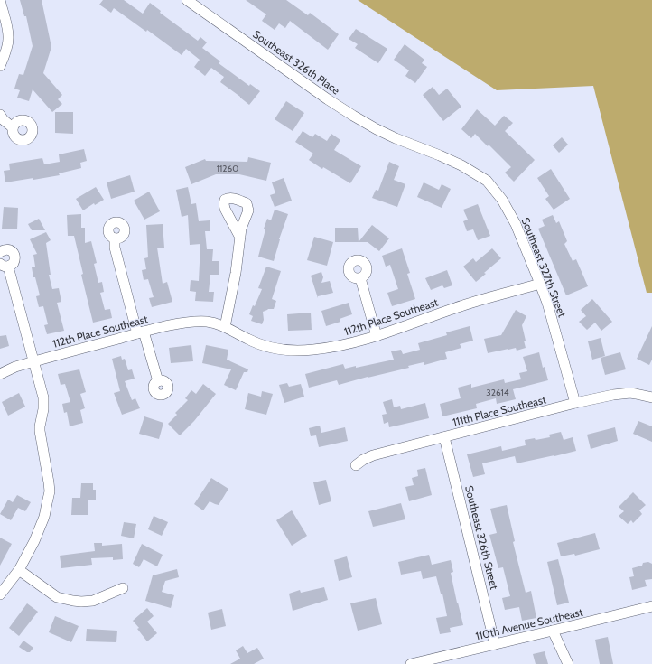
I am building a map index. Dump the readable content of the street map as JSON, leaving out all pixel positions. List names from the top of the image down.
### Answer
{
  "streets": {
    "street": [
      "Southeast 326th Place",
      "Southeast 327th Street",
      "112th Place Southeast",
      "111th Place Southeast",
      "Southeast 326th Street",
      "110th Avenue Southeast"
    ]
  },
  "crossings": [
    ["Southeast 326th Place", "Southeast 327th Street"],
    ["Southeast 327th Street", "112th Place Southeast"],
    ["Southeast 327th Street", "111th Place Southeast"],
    ["111th Place Southeast", "Southeast 326th Street"],
    ["Southeast 326th Street", "110th Avenue Southeast"]
  ],
  "house_numbers": ["11260", "32614"]
}
